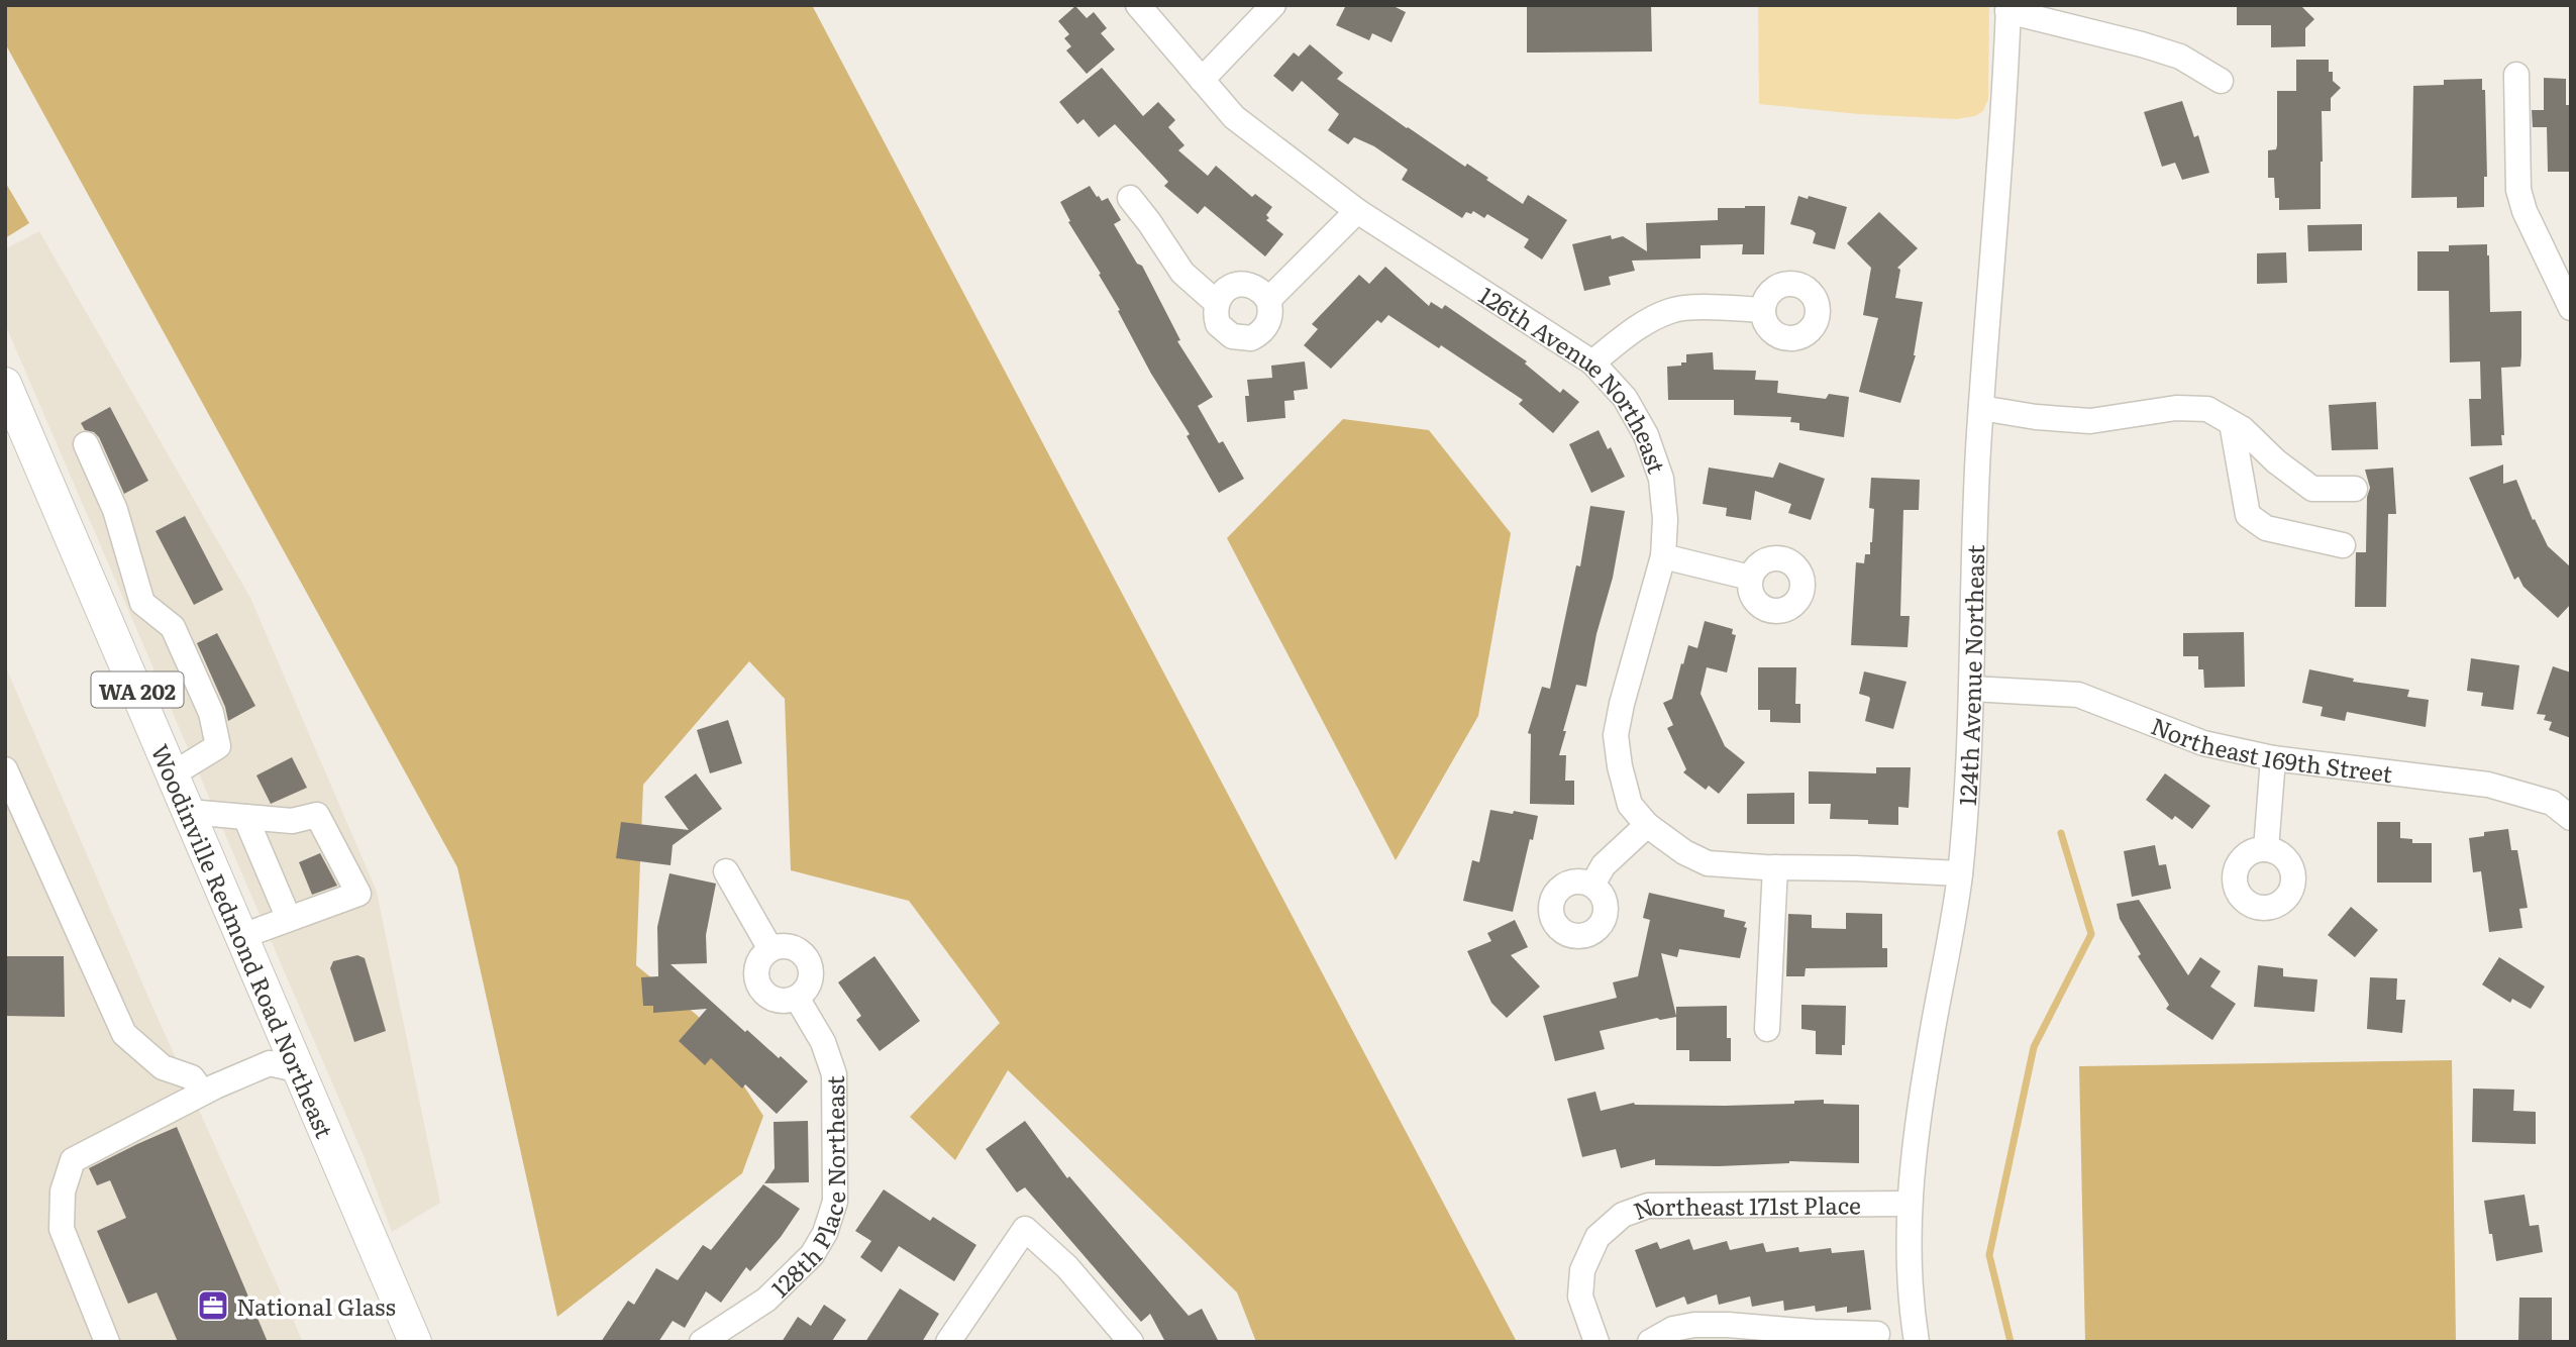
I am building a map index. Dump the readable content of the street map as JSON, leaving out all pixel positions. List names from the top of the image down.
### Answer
{
  "streets": {
    "main road": ["WA 202", "Woodinville Redmond Road Northeast"],
    "street": [
      "126th Avenue Northeast",
      "124th Avenue Northeast",
      "Northeast 169th Street",
      "128th Place Northeast",
      "Northeast 171st Place"
    ]
  },
  "crossings": [
    ["124th Avenue Northeast", "Northeast 169th Street"],
    ["124th Avenue Northeast", "Northeast 171st Place"]
  ],
  "places": {
    "office": ["National Glass"]
  }
}
